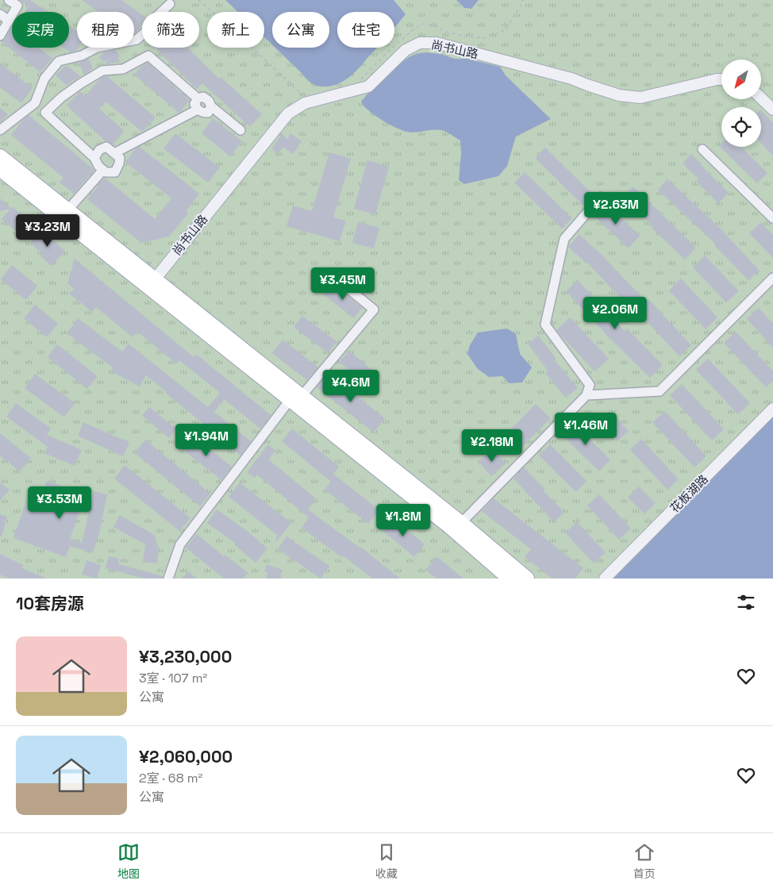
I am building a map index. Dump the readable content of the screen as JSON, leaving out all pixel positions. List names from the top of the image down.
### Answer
{
  "streets": {
    "street": ["尚书山路", "花板湖路"]
  },
  "north": "bottom left",
  "page": {
    "chip": [
      "买房",
      "租房",
      "筛选",
      "新上",
      "公寓",
      "住宅"
    ],
    "price": [
      "¥2.63M",
      "¥3.23M",
      "¥3.45M",
      "¥2.06M",
      "¥4.6M",
      "¥1.46M",
      "¥1.94M",
      "¥2.18M",
      "¥3.53M",
      "¥1.8M"
    ],
    "heading": "10套房源",
    "list": [
      {
        "name": "¥3,230,000",
        "note": "3室 · 107 m² · 公寓"
      },
      {
        "name": "¥2,060,000",
        "note": "2室 · 68 m² · 公寓"
      }
    ],
    "tabs": ["地图", "收藏", "首页"]
  }
}
